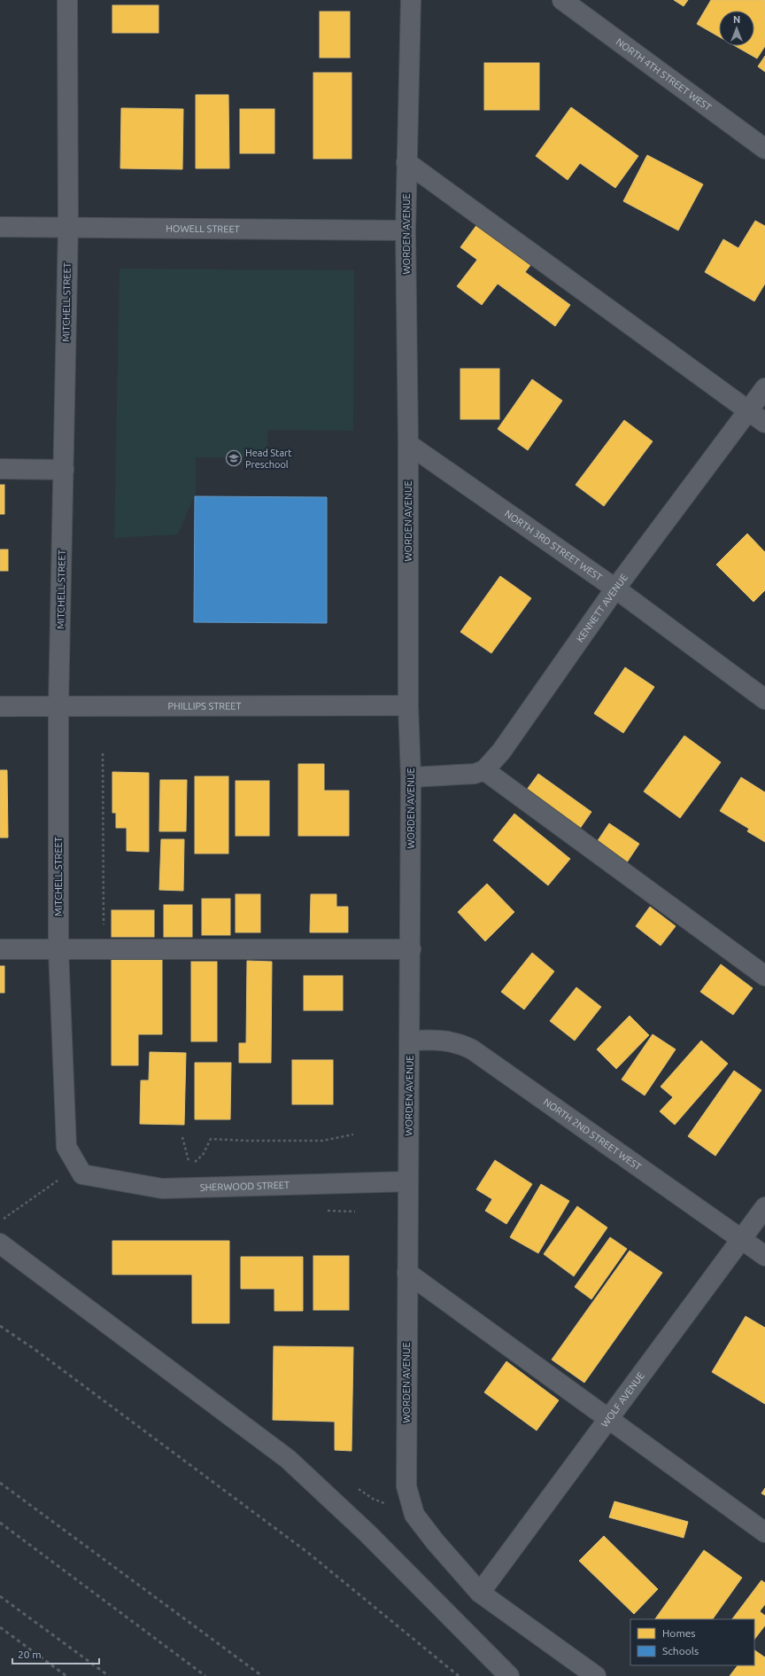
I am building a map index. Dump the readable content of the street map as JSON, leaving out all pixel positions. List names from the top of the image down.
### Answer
{
  "streets": {
    "street": [
      "NORTH 4TH STREET WEST",
      "HOWELL STREET",
      "WORDEN AVENUE",
      "MITCHELL STREET",
      "NORTH 3RD STREET WEST",
      "KENNETT AVENUE",
      "PHILLIPS STREET",
      "NORTH 2ND STREET WEST",
      "SHERWOOD STREET",
      "WOLF AVENUE"
    ]
  },
  "crossings": [
    ["HOWELL STREET", "WORDEN AVENUE"],
    ["HOWELL STREET", "MITCHELL STREET"],
    ["WORDEN AVENUE", "NORTH 3RD STREET WEST"],
    ["WORDEN AVENUE", "PHILLIPS STREET"],
    ["WORDEN AVENUE", "NORTH 2ND STREET WEST"],
    ["WORDEN AVENUE", "SHERWOOD STREET"],
    ["WORDEN AVENUE", "WOLF AVENUE"],
    ["MITCHELL STREET", "PHILLIPS STREET"],
    ["MITCHELL STREET", "SHERWOOD STREET"],
    ["NORTH 3RD STREET WEST", "KENNETT AVENUE"],
    ["NORTH 2ND STREET WEST", "WOLF AVENUE"]
  ],
  "places": {
    "school or university": ["Head Start Preschool"]
  },
  "legend": ["Homes", "Schools"],
  "scale_bar": "20 m",
  "north": "top"
}
